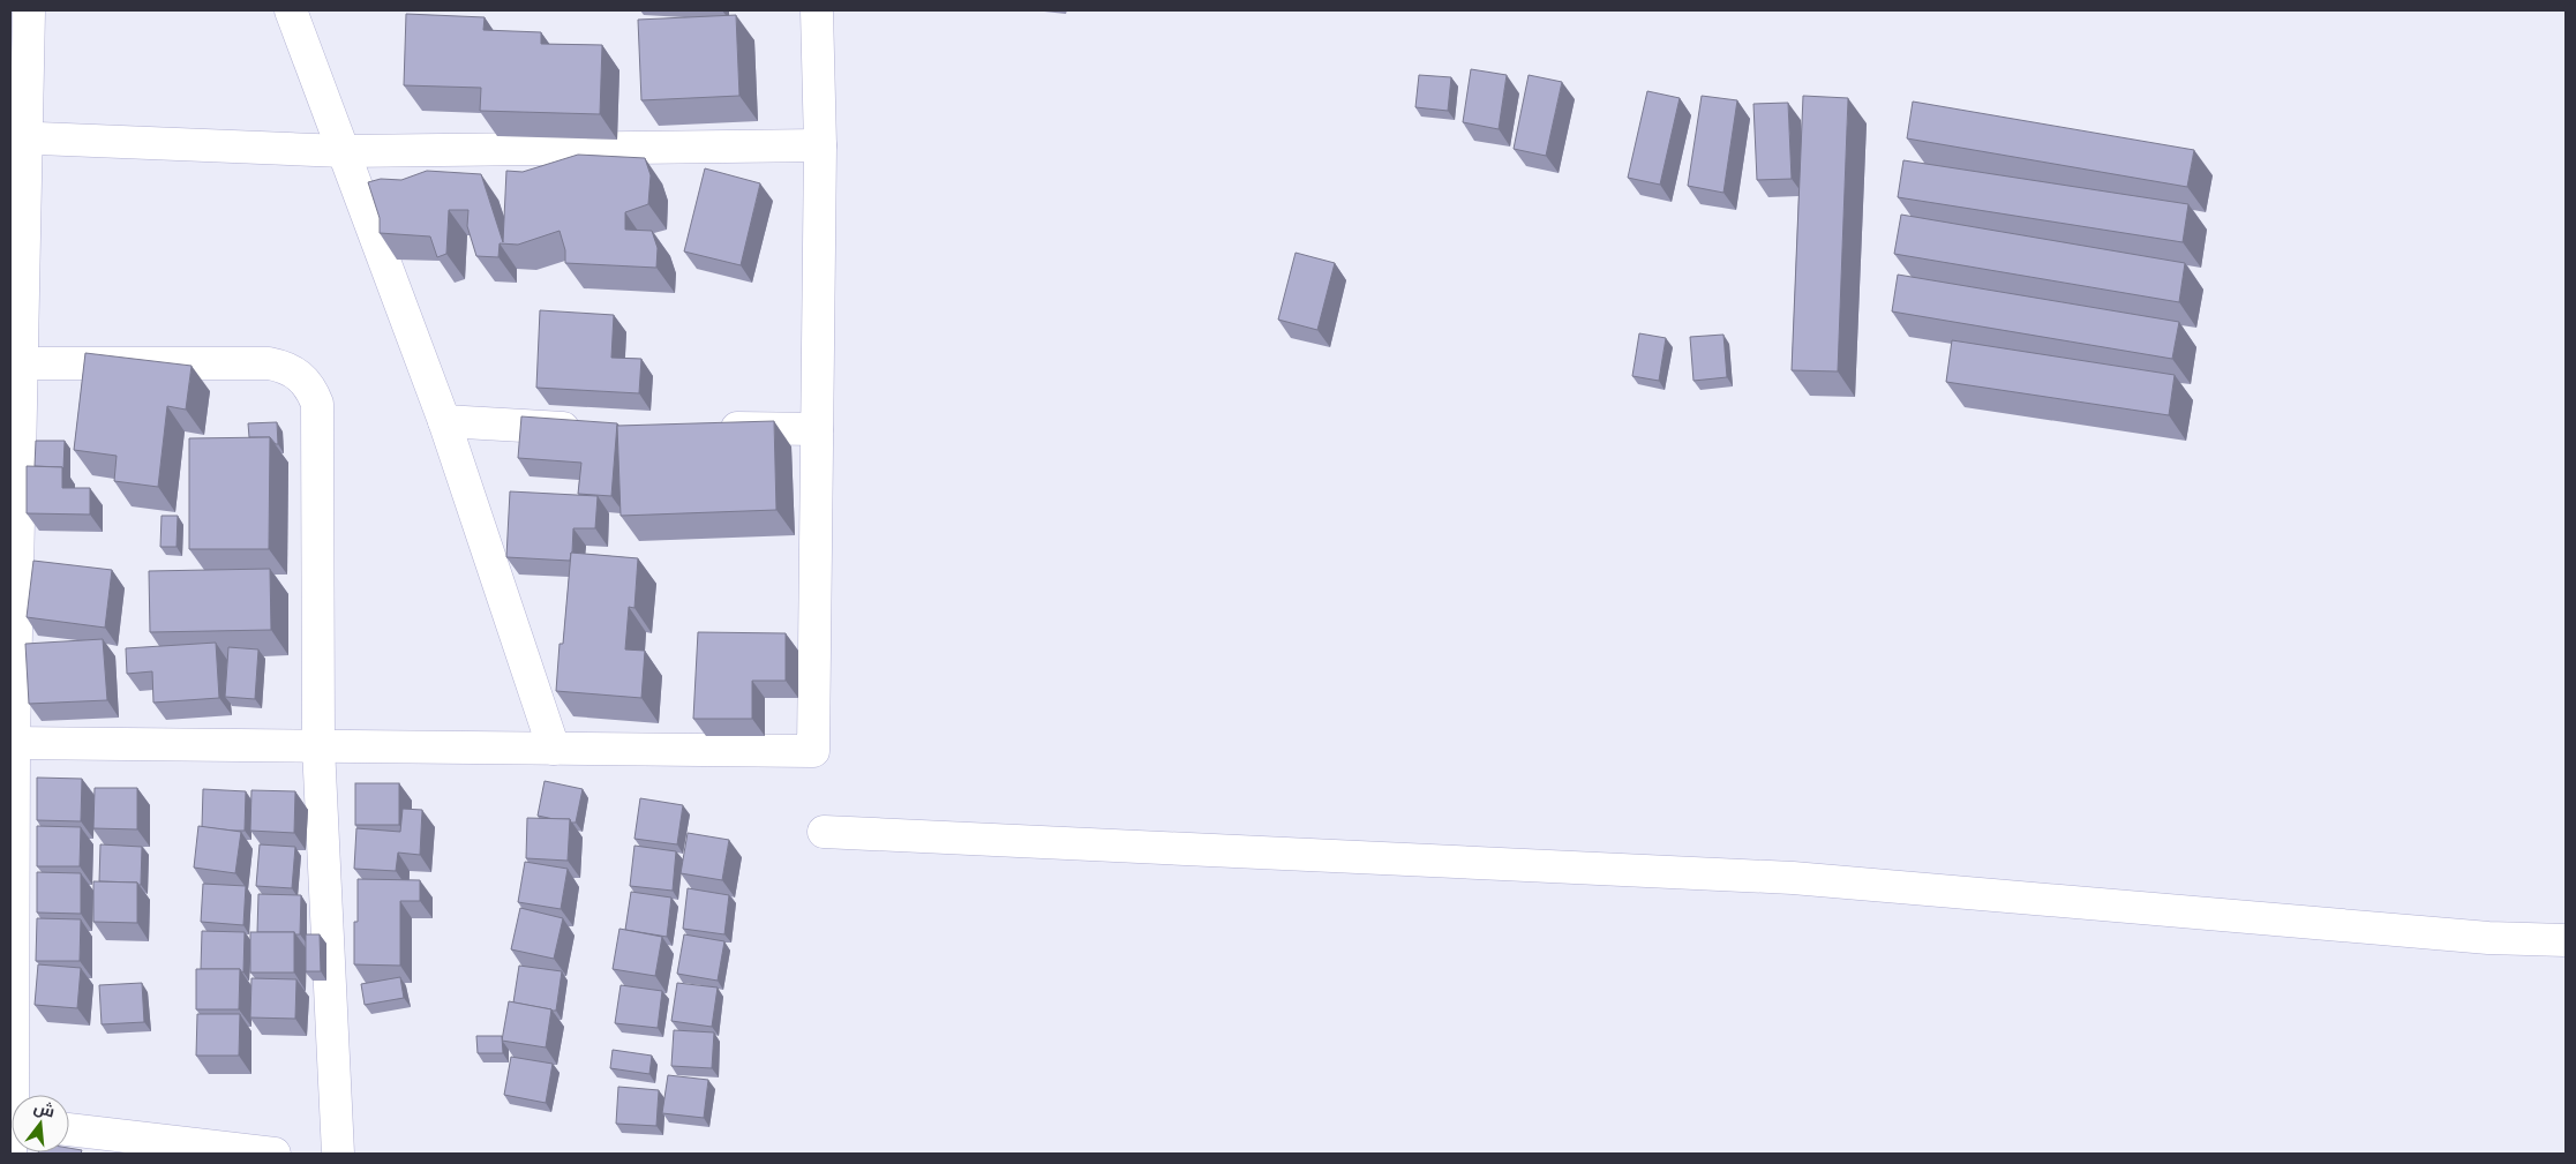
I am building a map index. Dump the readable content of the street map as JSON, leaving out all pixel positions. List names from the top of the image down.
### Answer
{
  "north": "top"
}
